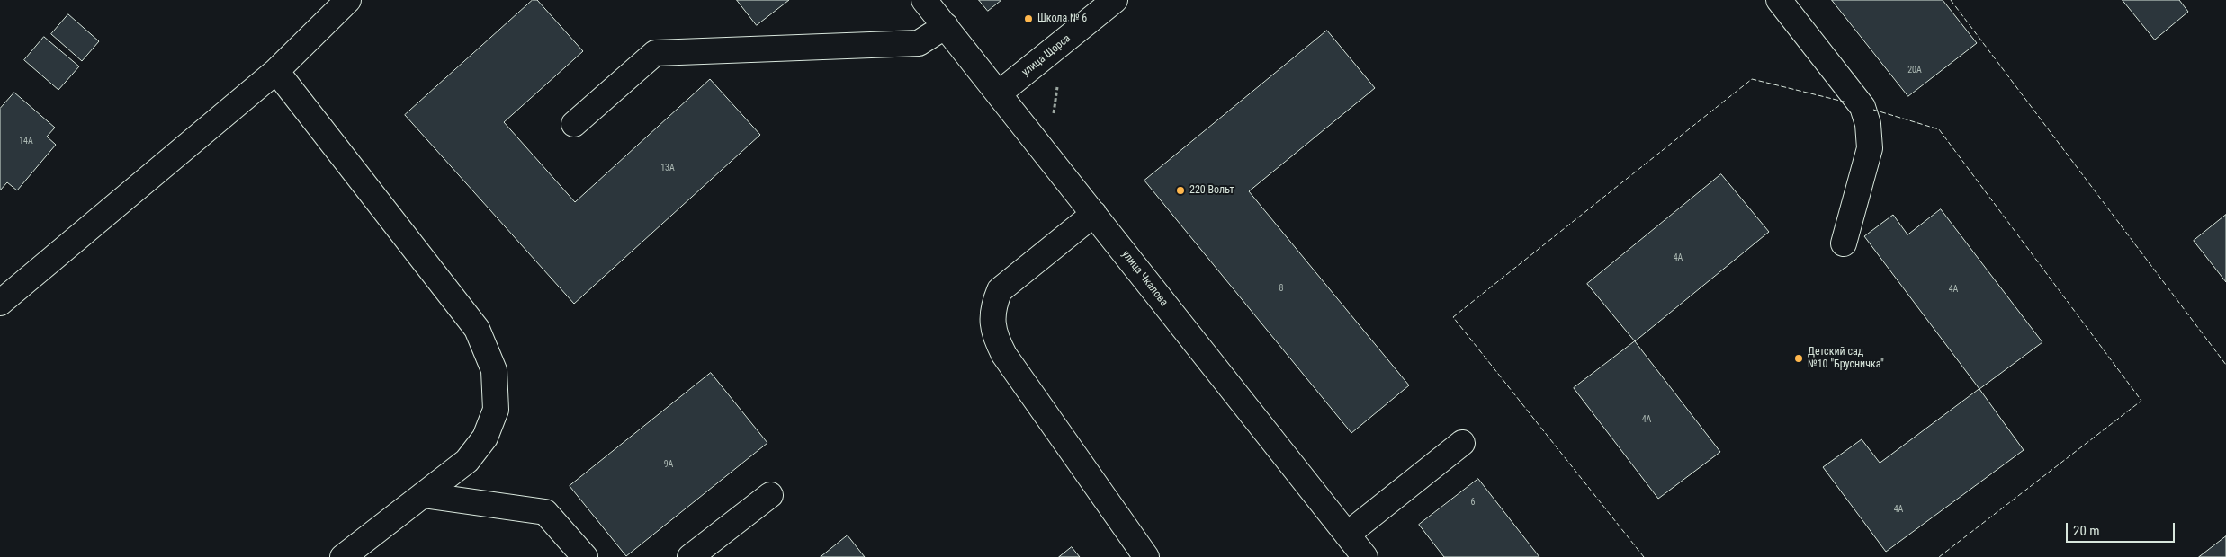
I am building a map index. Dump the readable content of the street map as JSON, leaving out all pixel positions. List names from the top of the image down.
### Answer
{
  "streets": {
    "street": ["улица Щорса", "улица Чкалова"]
  },
  "crossings": [
    ["улица Щорса", "улица Чкалова"]
  ],
  "places": ["Школа № 6", "220 Вольт", "Детский сад №10 \"Брусничка\""],
  "house_numbers": [
    "20А",
    "14А",
    "13А",
    "4А",
    "8",
    "4А",
    "4А",
    "9А",
    "6",
    "4А"
  ],
  "scale_bar": "20 m"
}
